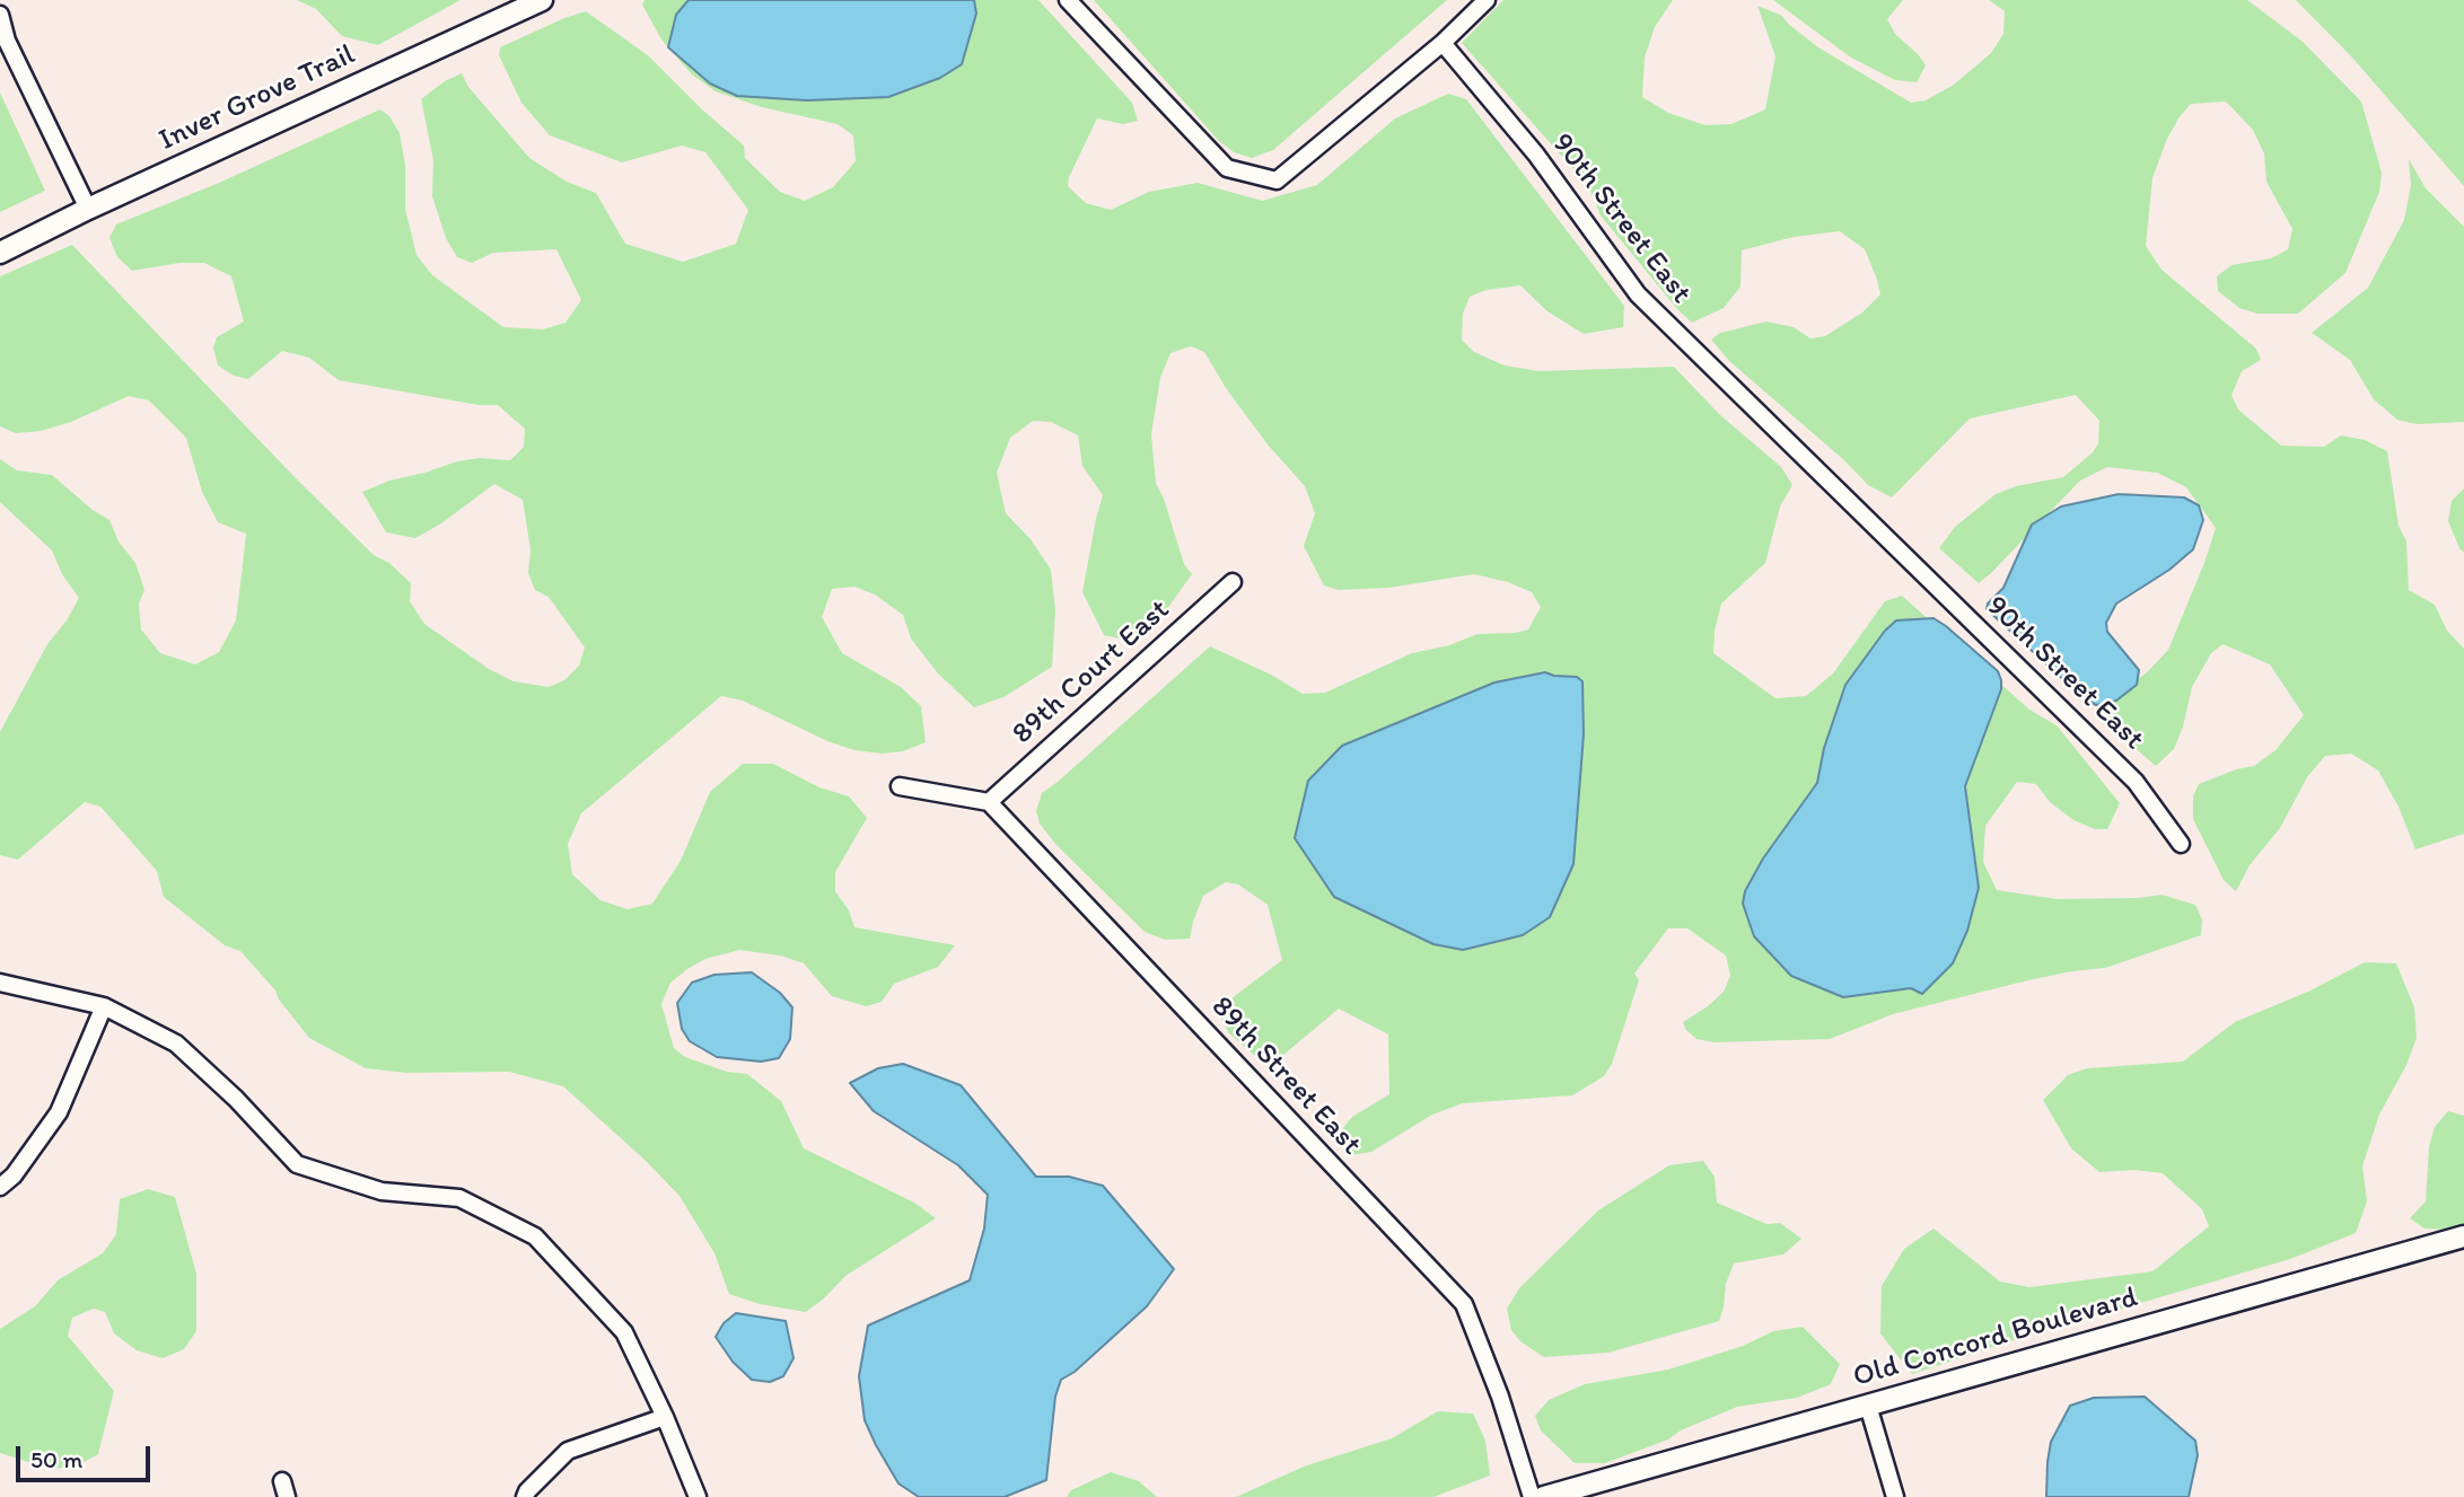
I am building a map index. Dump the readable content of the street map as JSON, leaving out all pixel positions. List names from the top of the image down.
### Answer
{
  "streets": {
    "street": [
      "Inver Grove Trail",
      "90th Street East",
      "89th Court East",
      "89th Street East",
      "Old Concord Boulevard"
    ]
  },
  "crossings": [
    ["89th Court East", "89th Street East"]
  ],
  "scale_bar": "50 m"
}
